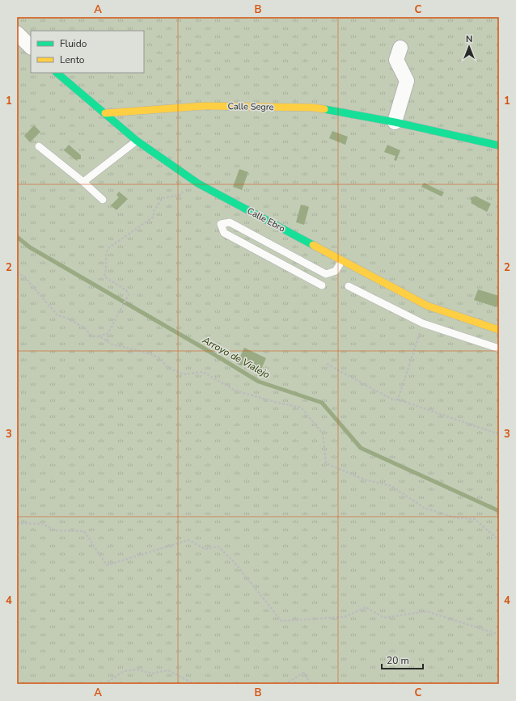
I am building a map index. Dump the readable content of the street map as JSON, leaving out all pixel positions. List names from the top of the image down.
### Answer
{
  "streets": {
    "street": ["Calle Segre", "Calle Ebro"]
  },
  "crossings": [
    ["Calle Segre", "Calle Ebro"]
  ],
  "water": ["Arroyo de Vialejo"],
  "legend": ["Fluido", "Lento"],
  "scale_bar": "20 m",
  "north": "top",
  "grid": {
    "columns": ["A", "B", "C"],
    "rows": [
      "1",
      "2",
      "3",
      "4"
    ]
  }
}
